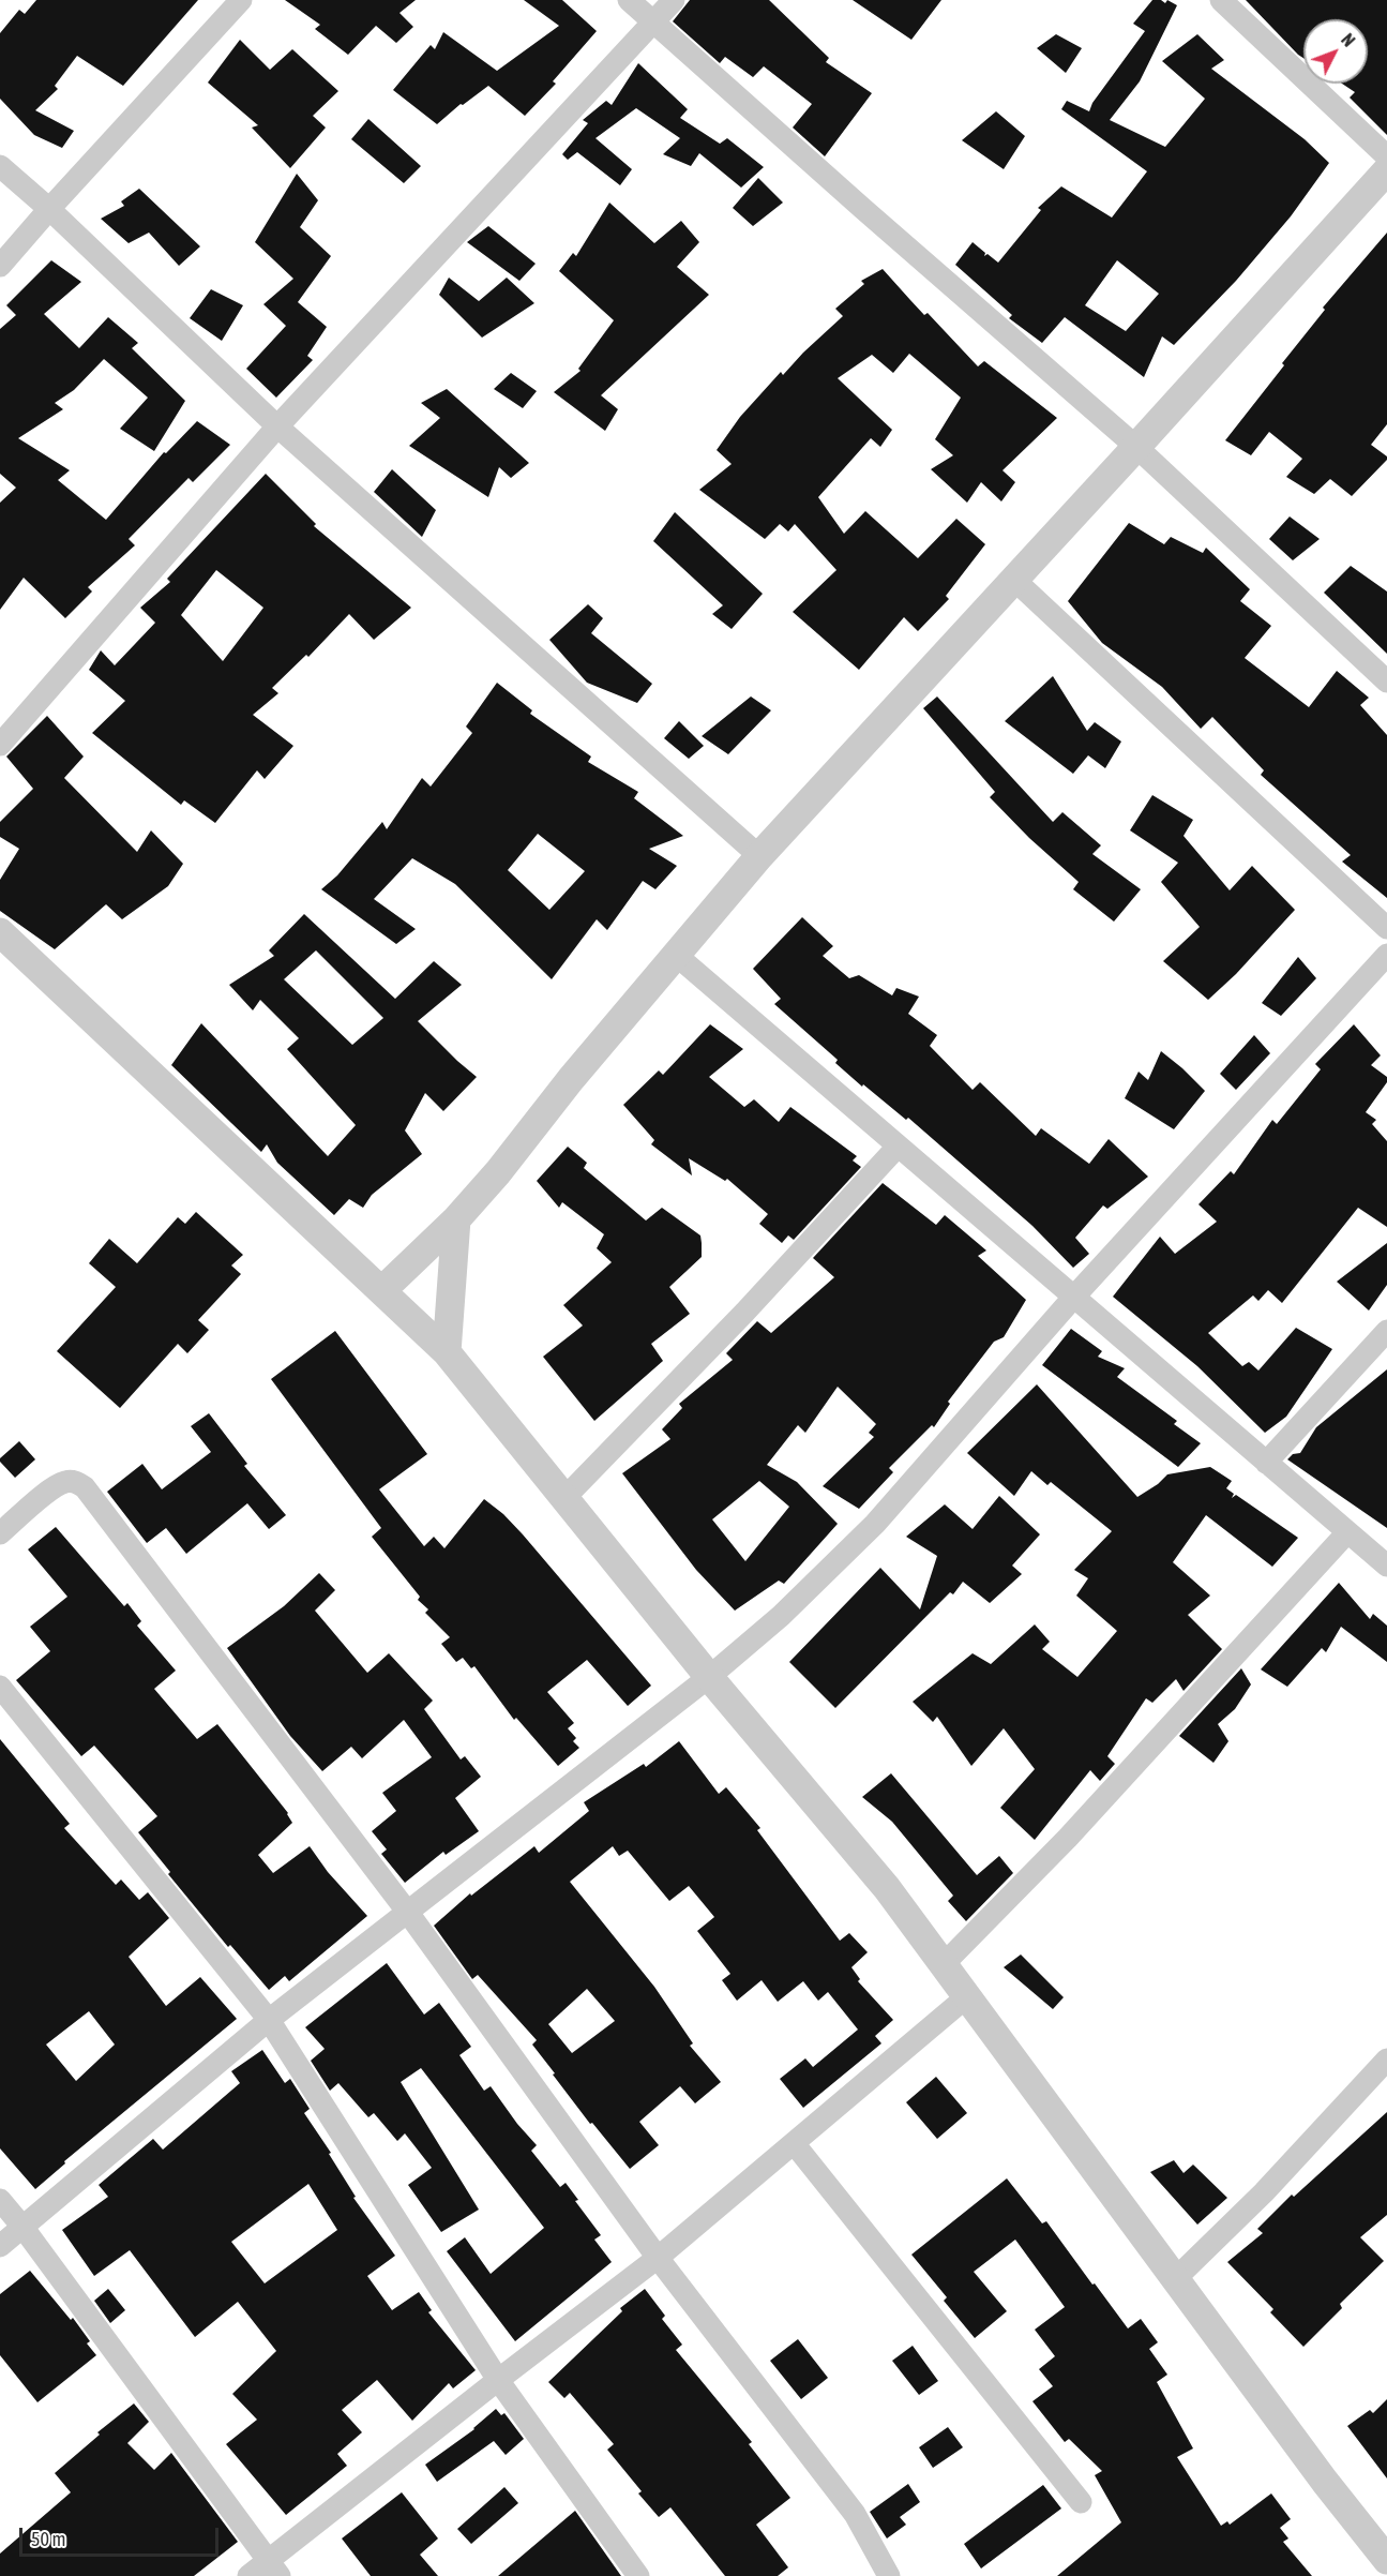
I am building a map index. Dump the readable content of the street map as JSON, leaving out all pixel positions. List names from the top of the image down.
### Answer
{
  "scale_bar": "50 m",
  "north": "top right"
}
